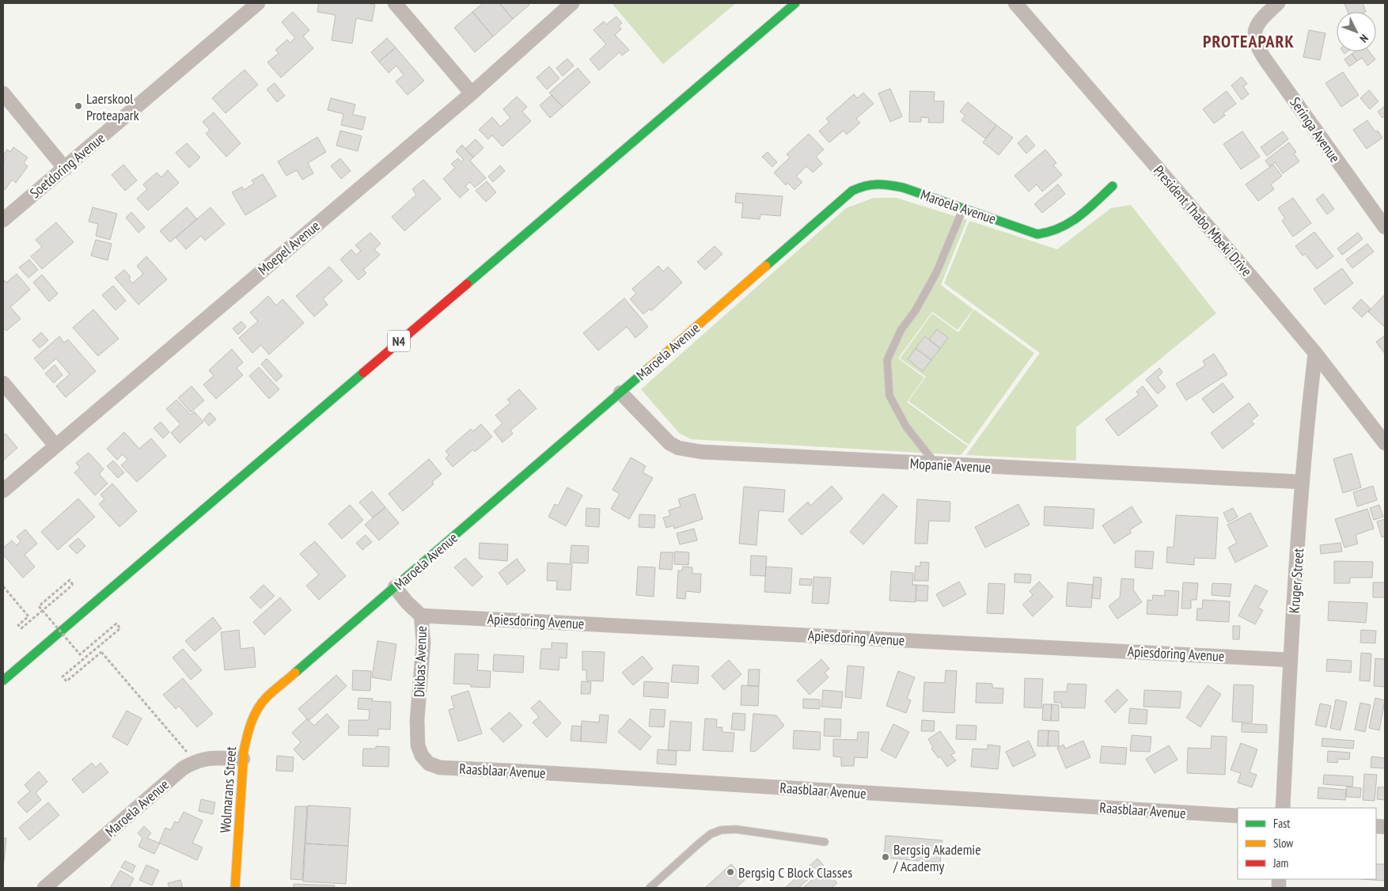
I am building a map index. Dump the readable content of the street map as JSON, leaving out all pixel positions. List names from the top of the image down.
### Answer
{
  "streets": {
    "main road": ["Maroela Avenue", "N4", "Wolmarans Street"],
    "street": [
      "Seringa Avenue",
      "Soetdoring Avenue",
      "President Thabo Mbeki Drive",
      "Moepel Avenue",
      "Mopanie Avenue",
      "Kruger Street",
      "Apiesdoring Avenue",
      "Dikbas Avenue",
      "Raasblaar Avenue"
    ]
  },
  "crossings": [
    ["Maroela Avenue", "Mopanie Avenue"],
    ["Maroela Avenue", "Dikbas Avenue"],
    ["Maroela Avenue", "Wolmarans Street"],
    ["President Thabo Mbeki Drive", "Kruger Street"],
    ["Mopanie Avenue", "Kruger Street"],
    ["Kruger Street", "Apiesdoring Avenue"],
    ["Apiesdoring Avenue", "Dikbas Avenue"],
    ["Dikbas Avenue", "Raasblaar Avenue"]
  ],
  "districts": ["PROTEAPARK"],
  "places": ["Laerskool Proteapark", "Bergsig Akademie / Academy", "Bergsig C Block Classes"],
  "legend": ["Fast", "Slow", "Jam"],
  "north": "bottom right"
}
